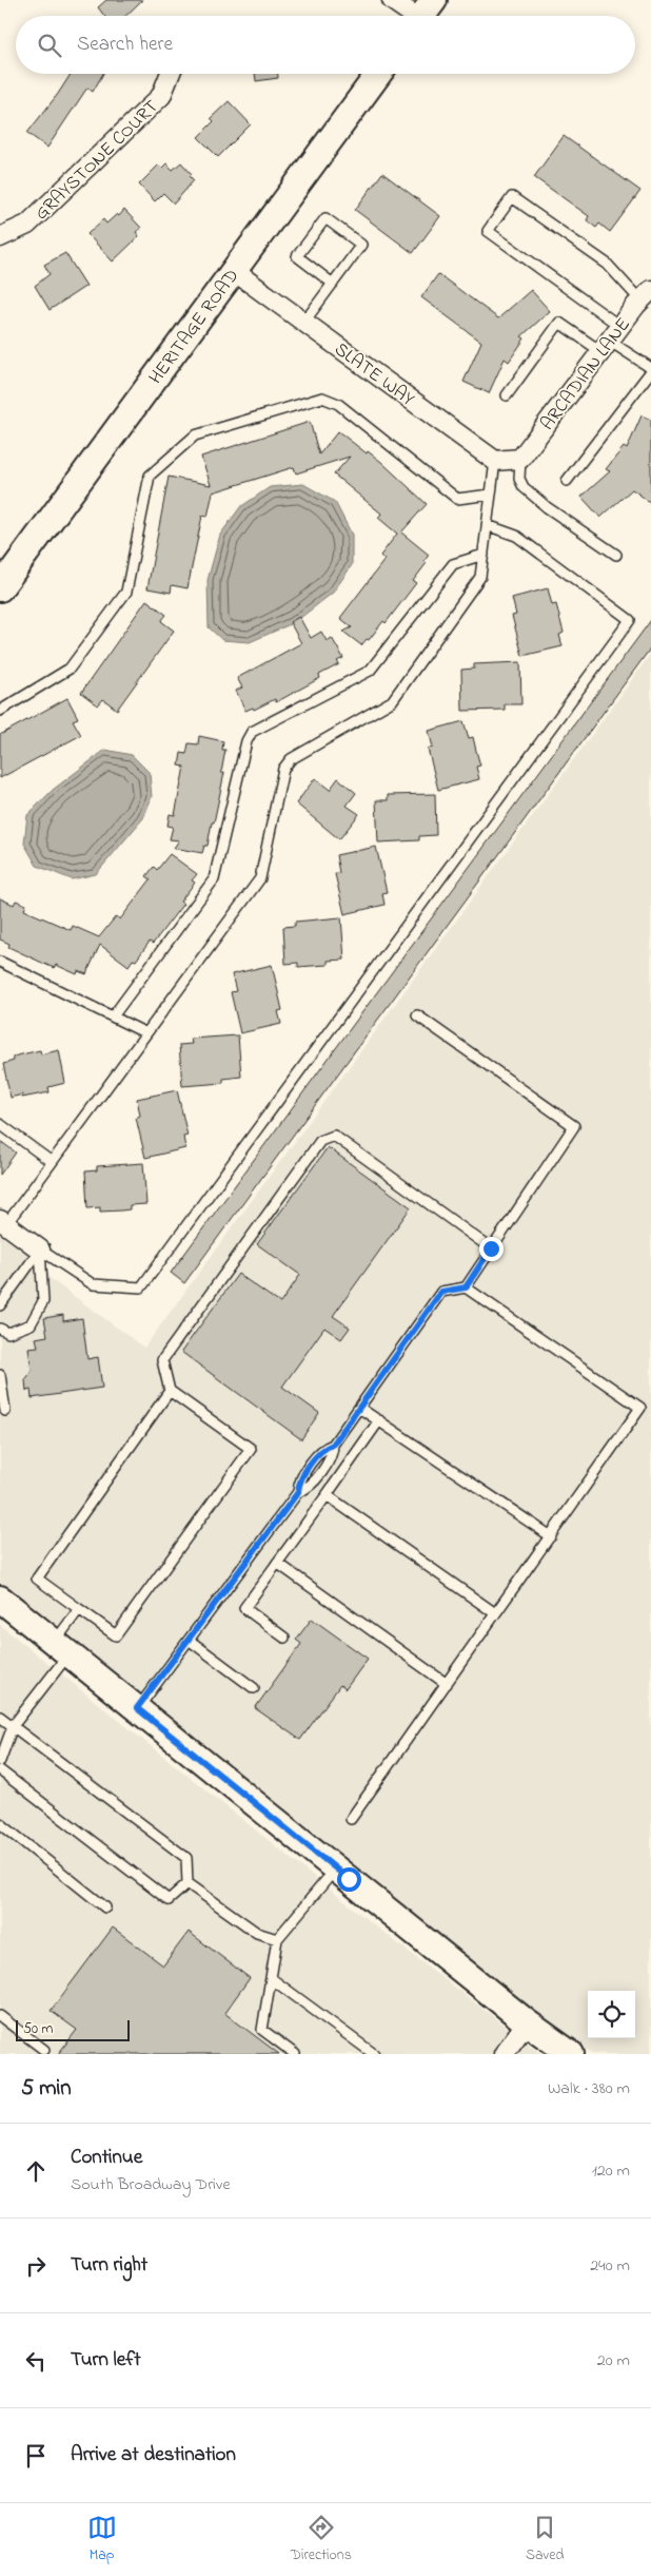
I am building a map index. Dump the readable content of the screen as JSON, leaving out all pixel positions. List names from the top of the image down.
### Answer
{
  "streets": {
    "main road": ["HERITAGE ROAD"],
    "street": ["GRAYSTONE COURT", "SLATE WAY", "ARCADIAN LANE"]
  },
  "crossings": [
    ["HERITAGE ROAD", "SLATE WAY"]
  ],
  "scale_bar": "50 m",
  "page": {
    "search": "Search here",
    "scale": "50 m",
    "heading": ["5 min", "Walk · 380 m"],
    "list": [
      ["Continue", "South Broadway Drive", "120 m"],
      ["Turn right", "240 m"],
      ["Turn left", "20 m"],
      "Arrive at destination"
    ],
    "nav": ["Map", "Directions", "Saved"]
  }
}
